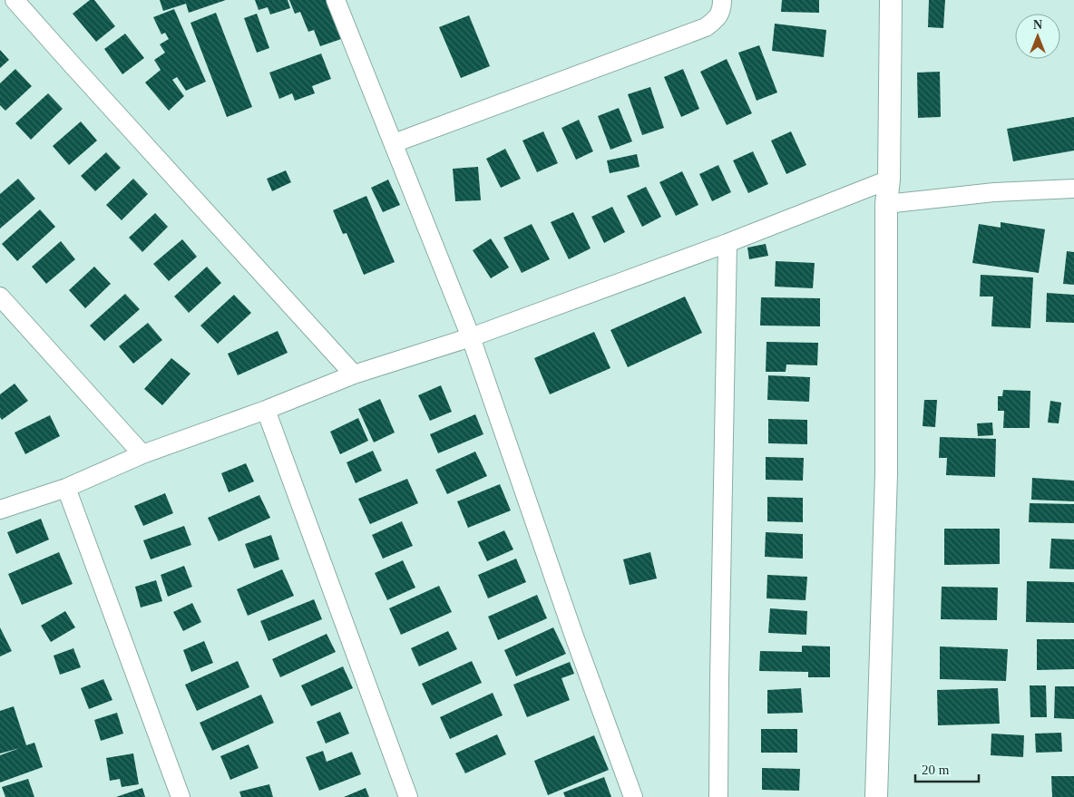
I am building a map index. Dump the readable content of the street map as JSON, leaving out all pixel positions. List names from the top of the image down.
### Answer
{
  "scale_bar": "20 m",
  "north": "top"
}
